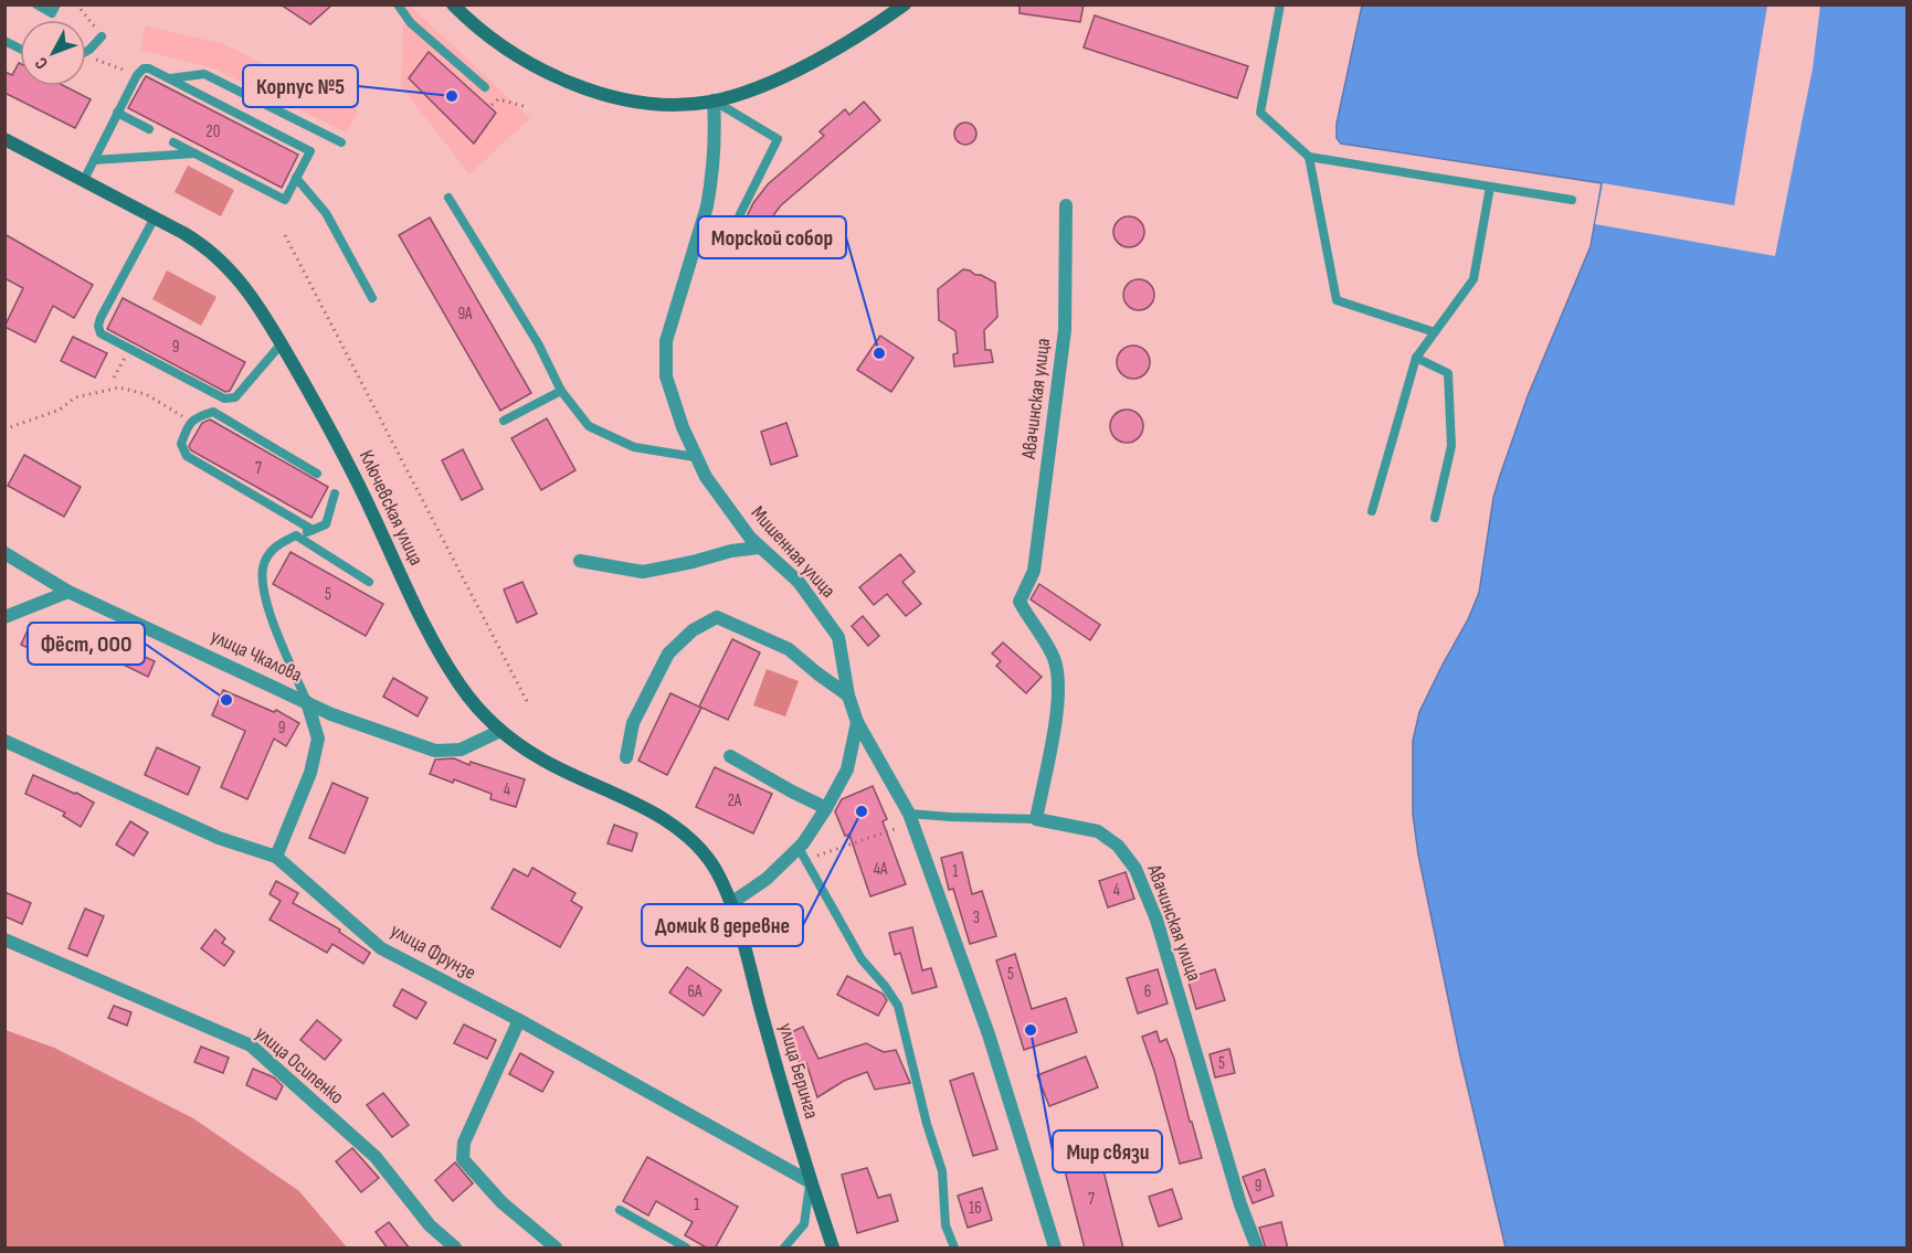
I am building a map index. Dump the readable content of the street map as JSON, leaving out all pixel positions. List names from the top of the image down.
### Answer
{
  "streets": {
    "main road": ["Ключевская улица", "улица Беринга"],
    "street": [
      "Авачинская улица",
      "Мишенная улица",
      "улица Чкалова",
      "улица Фрунзе",
      "улица Осипенко"
    ]
  },
  "crossings": [
    ["Ключевская улица", "улица Чкалова"],
    ["Ключевская улица", "улица Беринга"],
    ["улица Фрунзе", "улица Беринга"]
  ],
  "places": [
    "Корпус №5",
    "Морской собор",
    "Фёст, ООО",
    "Домик в деревне",
    "Мир связи"
  ],
  "house_numbers": [
    "20",
    "9А",
    "9",
    "7",
    "5",
    "9",
    "4",
    "2А",
    "4А",
    "1",
    "4",
    "3",
    "5",
    "6А",
    "6",
    "5",
    "9",
    "7",
    "1",
    "16"
  ],
  "north": "bottom left"
}
